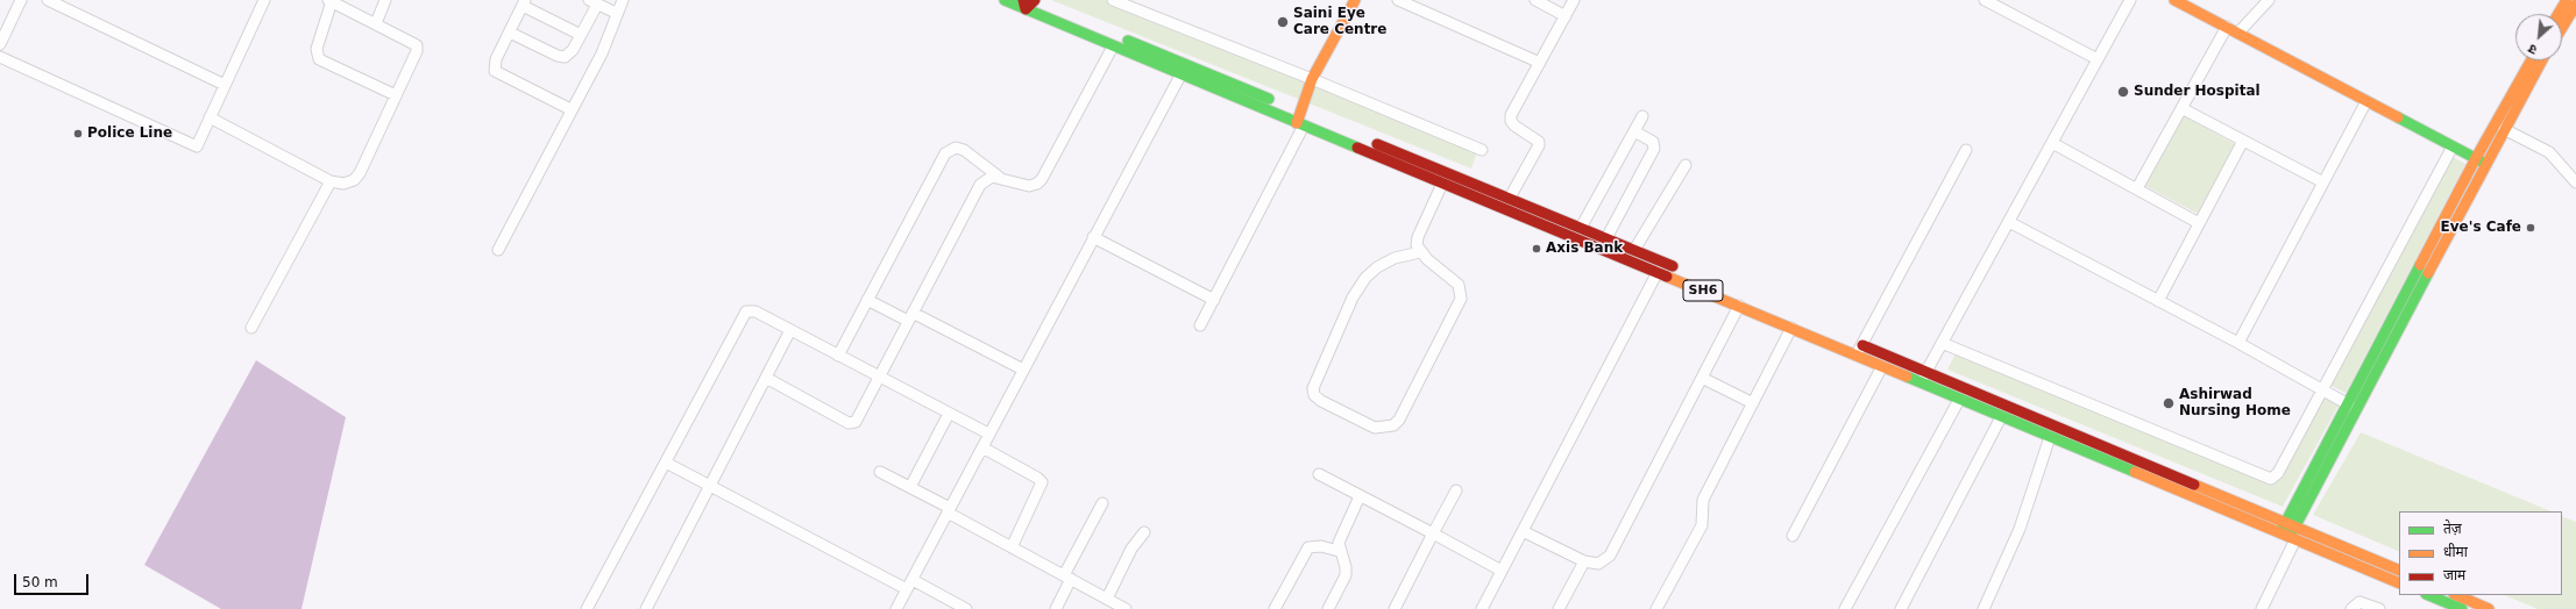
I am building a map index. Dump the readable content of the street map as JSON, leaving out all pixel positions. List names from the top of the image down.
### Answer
{
  "streets": {
    "main road": ["SH6"]
  },
  "places": [
    "Saini Eye Care Centre",
    "Sunder Hospital",
    "Police Line",
    "Eve's Cafe",
    "Axis Bank",
    "Ashirwad Nursing Home"
  ],
  "legend": ["तेज़", "धीमा", "जाम"],
  "scale_bar": "50 m",
  "north": "bottom left"
}
